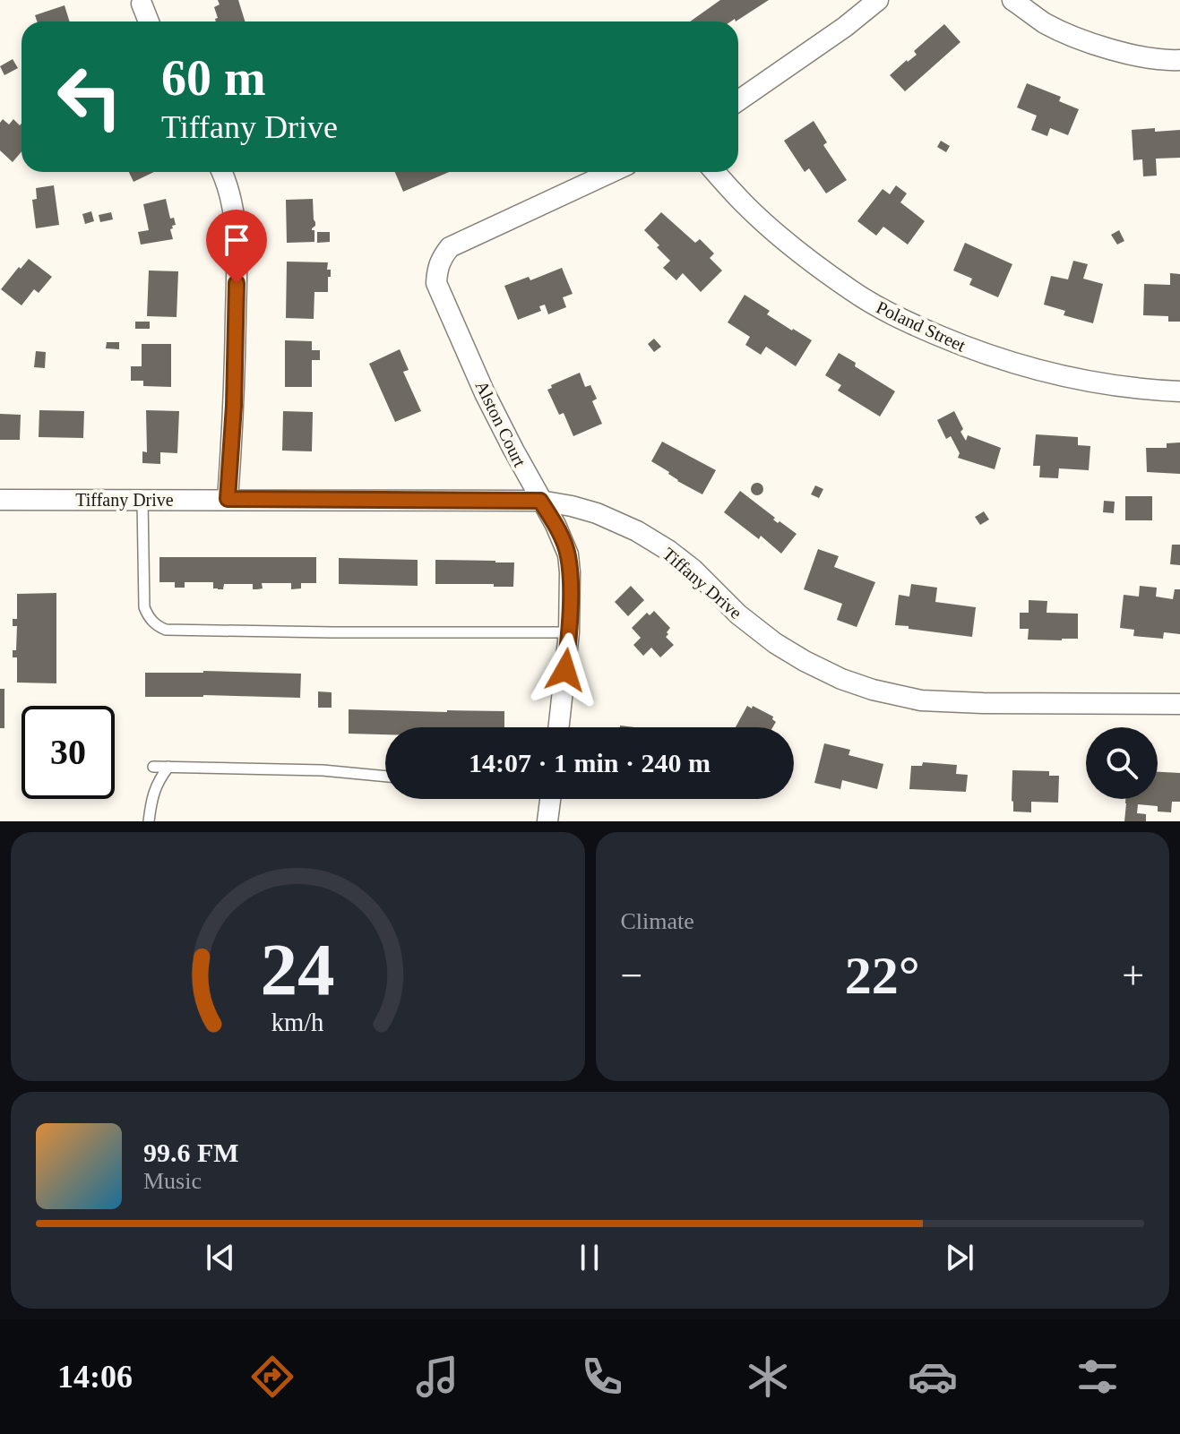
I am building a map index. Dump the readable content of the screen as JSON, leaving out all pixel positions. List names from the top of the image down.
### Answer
{
  "streets": {
    "street": ["Poland Street", "Alston Court", "Tiffany Drive"]
  },
  "crossings": [
    ["Alston Court", "Tiffany Drive"]
  ],
  "page": {
    "turn": ["60 m", "Tiffany Drive"],
    "limit": "30",
    "trip": "14:07 · 1 min · 240 m",
    "tile": "Climate",
    "heat": ["−", "22°", "+"],
    "song": ["99.6 FM", "Music"],
    "tabs": "14:06",
    "gauge": ["24", "km/h"]
  }
}
